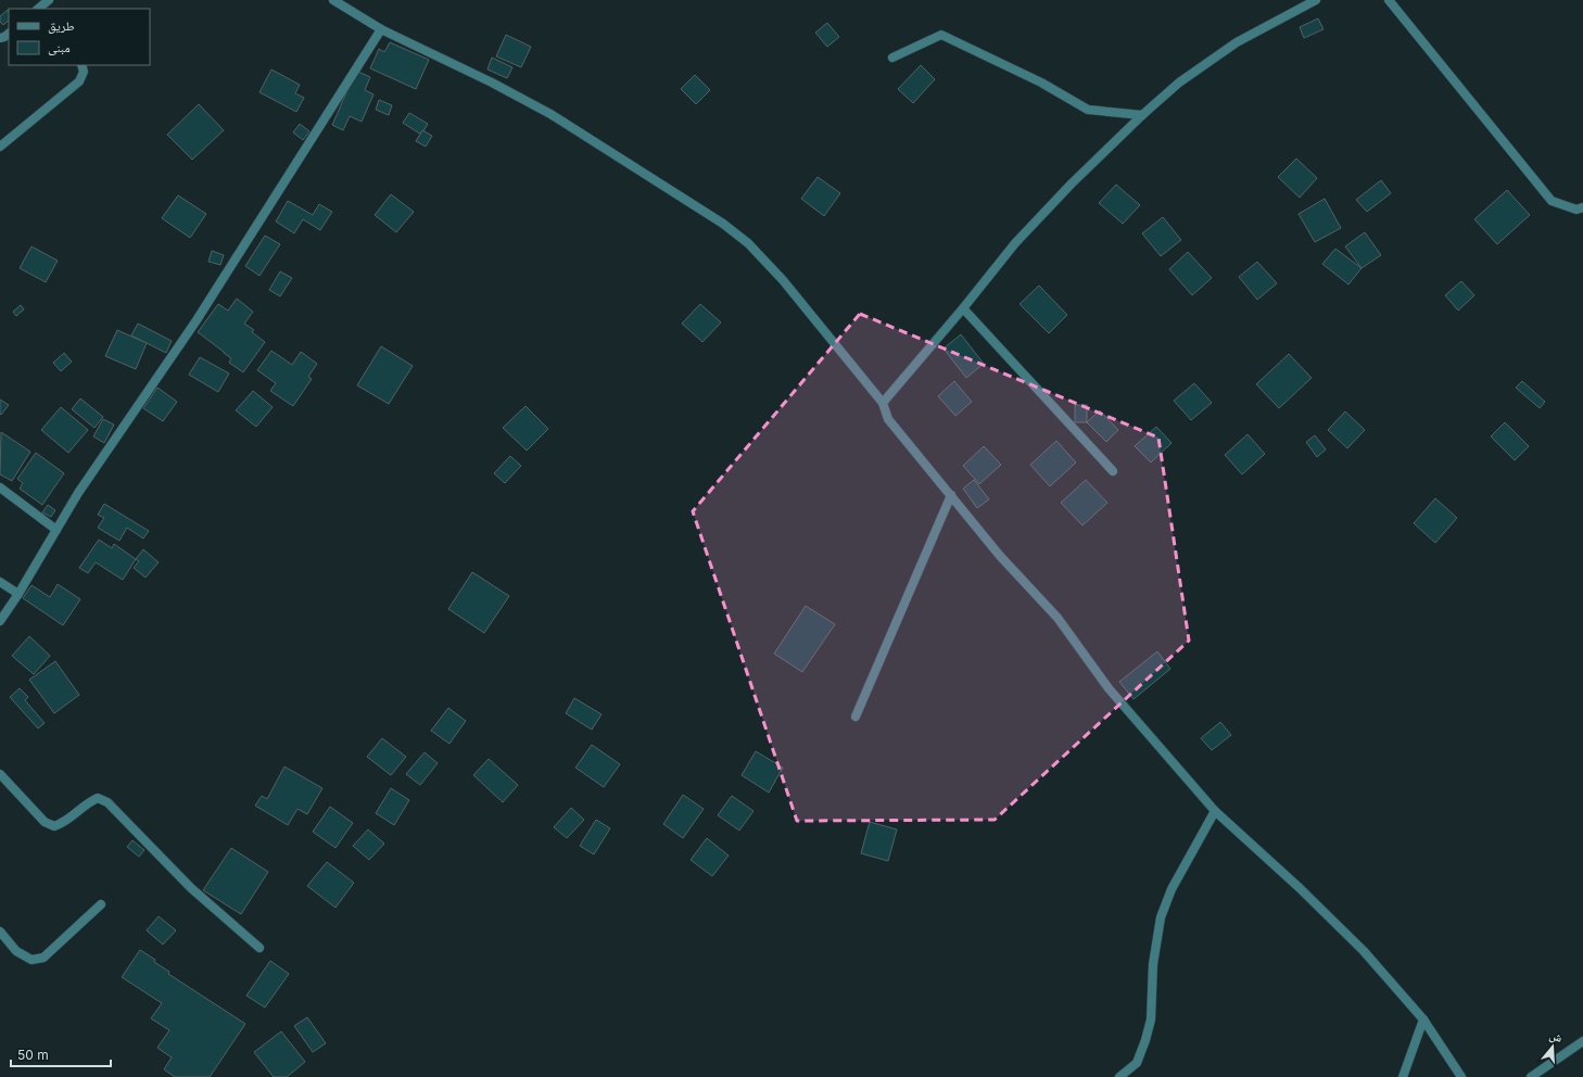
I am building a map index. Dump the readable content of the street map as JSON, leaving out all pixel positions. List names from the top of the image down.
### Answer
{
  "legend": ["طريق", "مبنى"],
  "scale_bar": "50 m",
  "north": "top"
}
